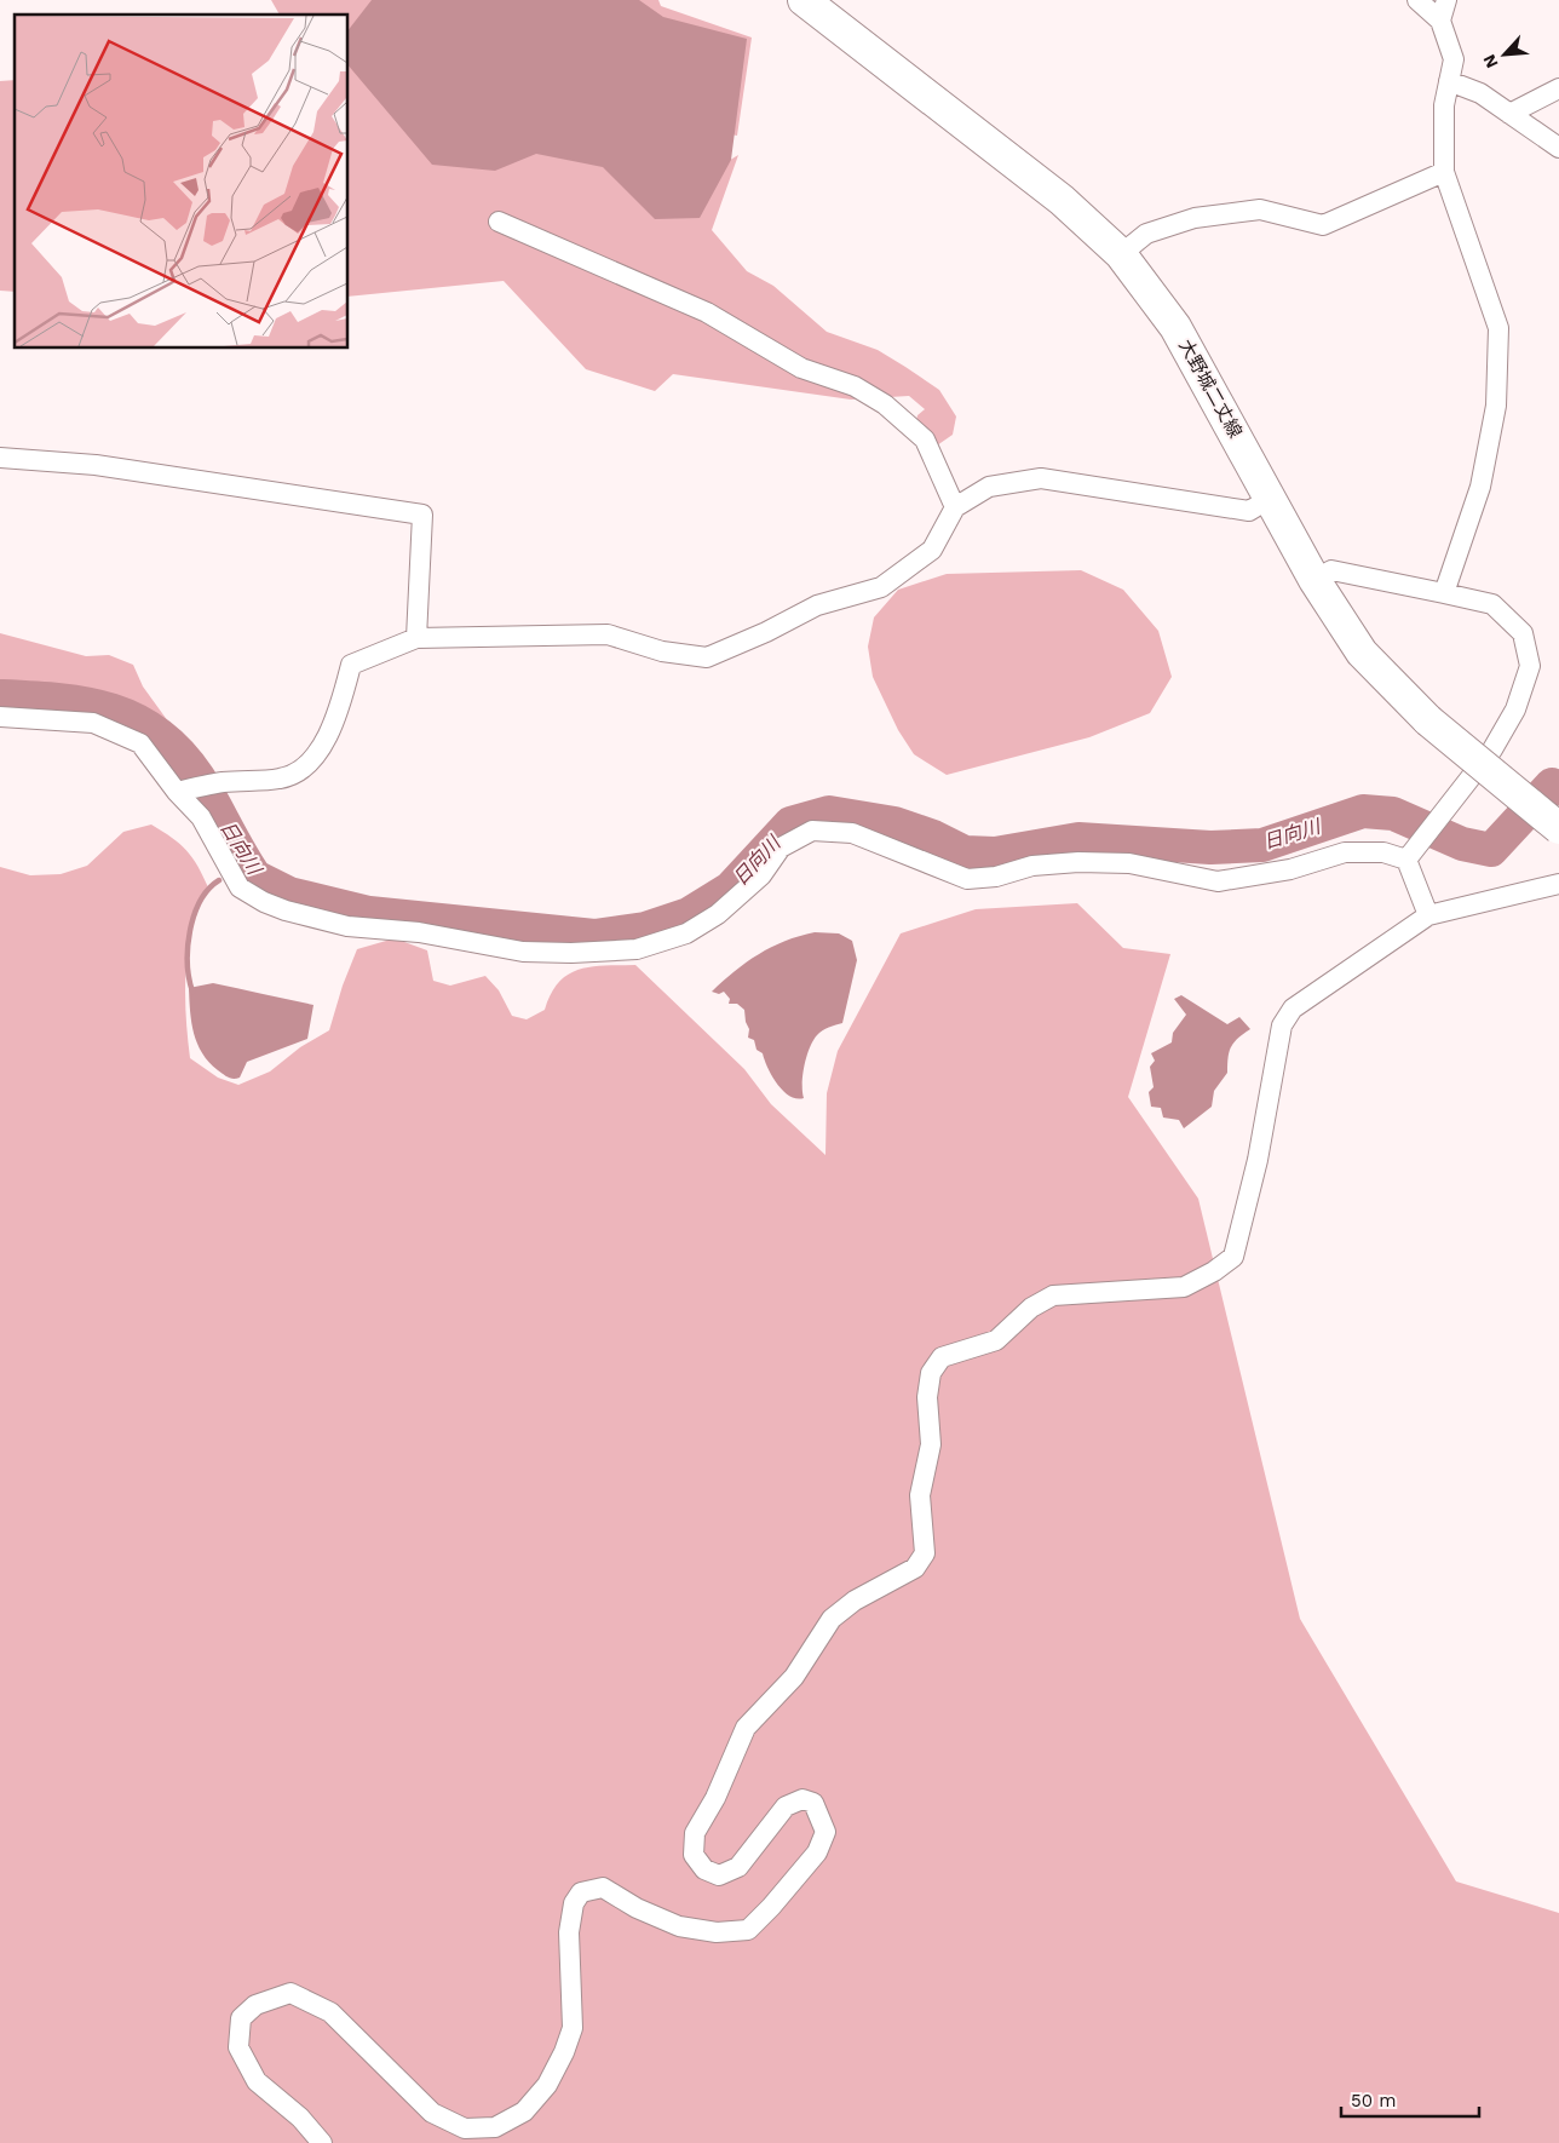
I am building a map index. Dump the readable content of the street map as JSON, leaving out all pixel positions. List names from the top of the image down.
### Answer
{
  "streets": {
    "main road": ["大野城二丈線"]
  },
  "water": ["日向川"],
  "scale_bar": "50 m",
  "north": "bottom left"
}
